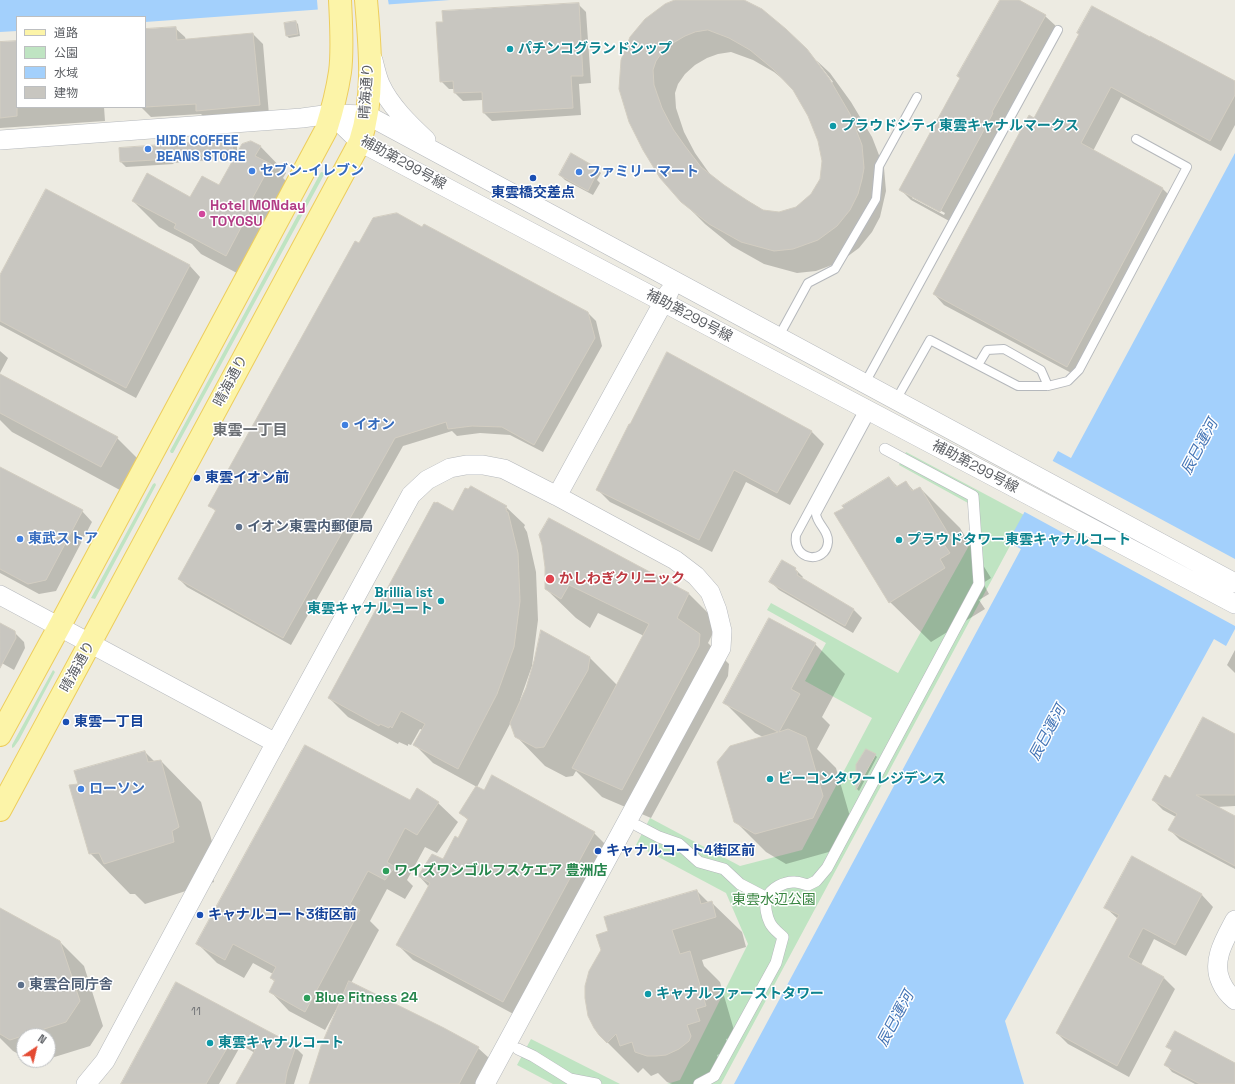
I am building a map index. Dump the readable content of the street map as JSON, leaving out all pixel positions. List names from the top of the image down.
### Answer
{
  "streets": {
    "main road": ["晴海通り"],
    "street": ["補助第299号線"]
  },
  "crossings": [
    ["晴海通り", "補助第299号線"]
  ],
  "districts": ["東雲一丁目"],
  "water": ["辰巳運河"],
  "parks": ["東雲水辺公園"],
  "places": [
    "パチンコグランドシップ",
    "プラウドシティ東雲キャナルマークス",
    "HIDE COFFEE BEANS STORE",
    "セブン-イレブン",
    "ファミリーマート",
    "東雲橋交差点",
    "Hotel MONday TOYOSU",
    "イオン",
    "東雲イオン前",
    "イオン東雲内郵便局",
    "東武ストア",
    "プラウドタワー東雲キャナルコート",
    "かしわぎクリニック",
    "Brillia ist 東雲キャナルコート",
    "東雲一丁目",
    "ビーコンタワーレジデンス",
    "ローソン",
    "キャナルコート4街区前",
    "ワイズワンゴルフスケエア 豊洲店",
    "キャナルコート3街区前",
    "東雲合同庁舎",
    "キャナルファーストタワー",
    "Blue Fitness 24",
    "東雲キャナルコート"
  ],
  "house_numbers": ["11"],
  "legend": [
    "道路",
    "公園",
    "水域",
    "建物"
  ],
  "north": "top right"
}
